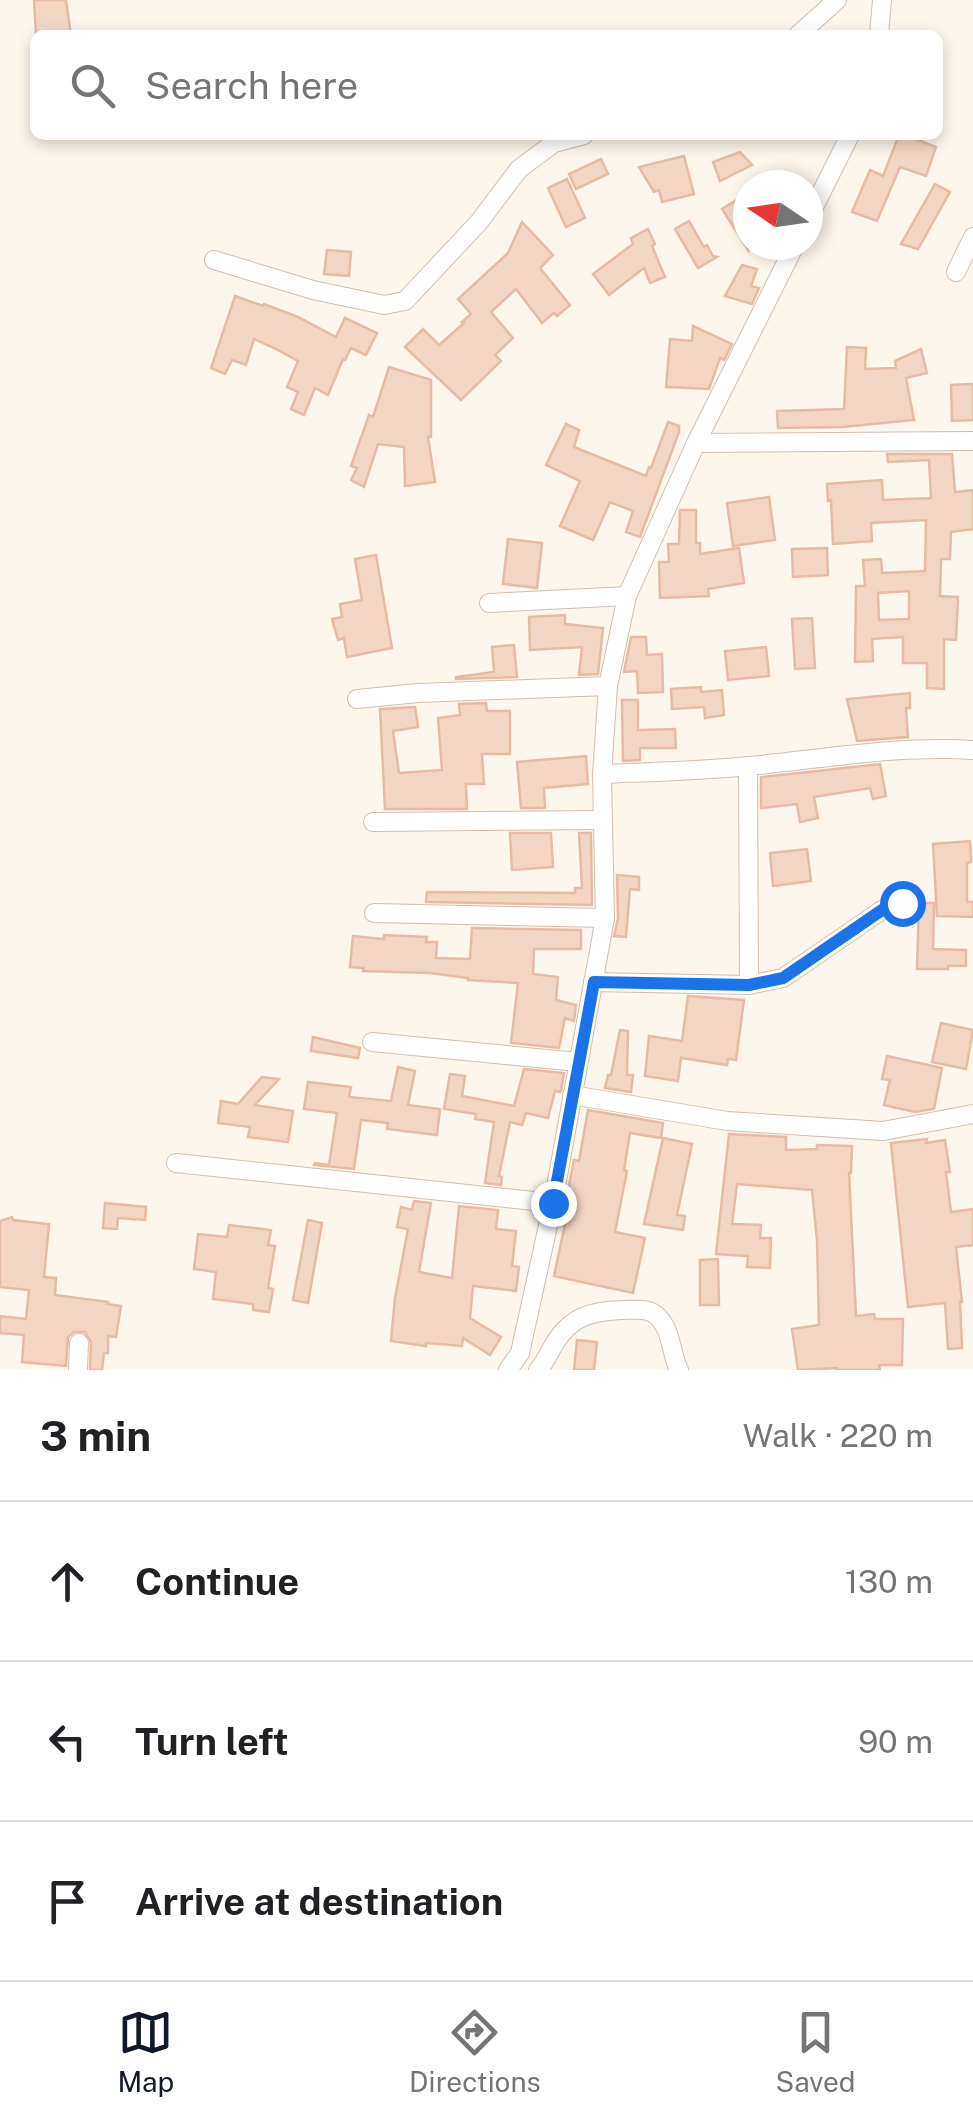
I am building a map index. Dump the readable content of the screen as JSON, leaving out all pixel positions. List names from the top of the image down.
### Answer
{
  "north": "left",
  "page": {
    "search": "Search here",
    "heading": ["3 min", "Walk · 220 m"],
    "list": [
      ["Continue", "130 m"],
      ["Turn left", "90 m"],
      "Arrive at destination"
    ],
    "nav": ["Map", "Directions", "Saved"]
  }
}
